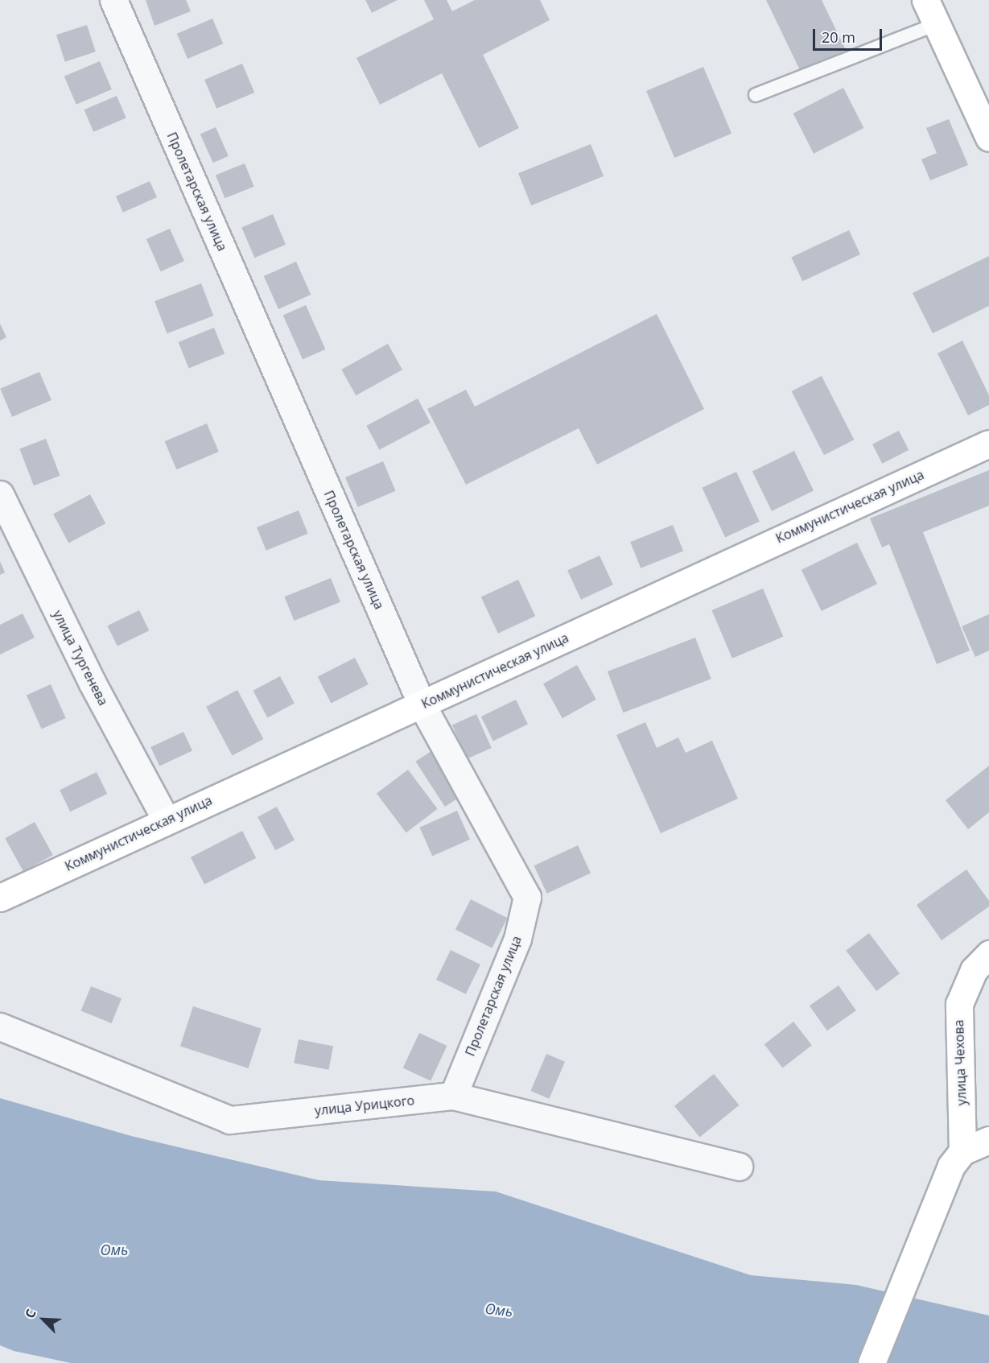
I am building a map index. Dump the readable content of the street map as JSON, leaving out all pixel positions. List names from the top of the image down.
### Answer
{
  "streets": {
    "street": [
      "Пролетарская улица",
      "Коммунистическая улица",
      "улица Тургенева",
      "улица Чехова",
      "улица Урицкого"
    ]
  },
  "crossings": [
    ["Пролетарская улица", "Коммунистическая улица"],
    ["Пролетарская улица", "улица Урицкого"],
    ["Коммунистическая улица", "улица Тургенева"]
  ],
  "water": ["Омь"],
  "scale_bar": "20 m",
  "north": "top left"
}
